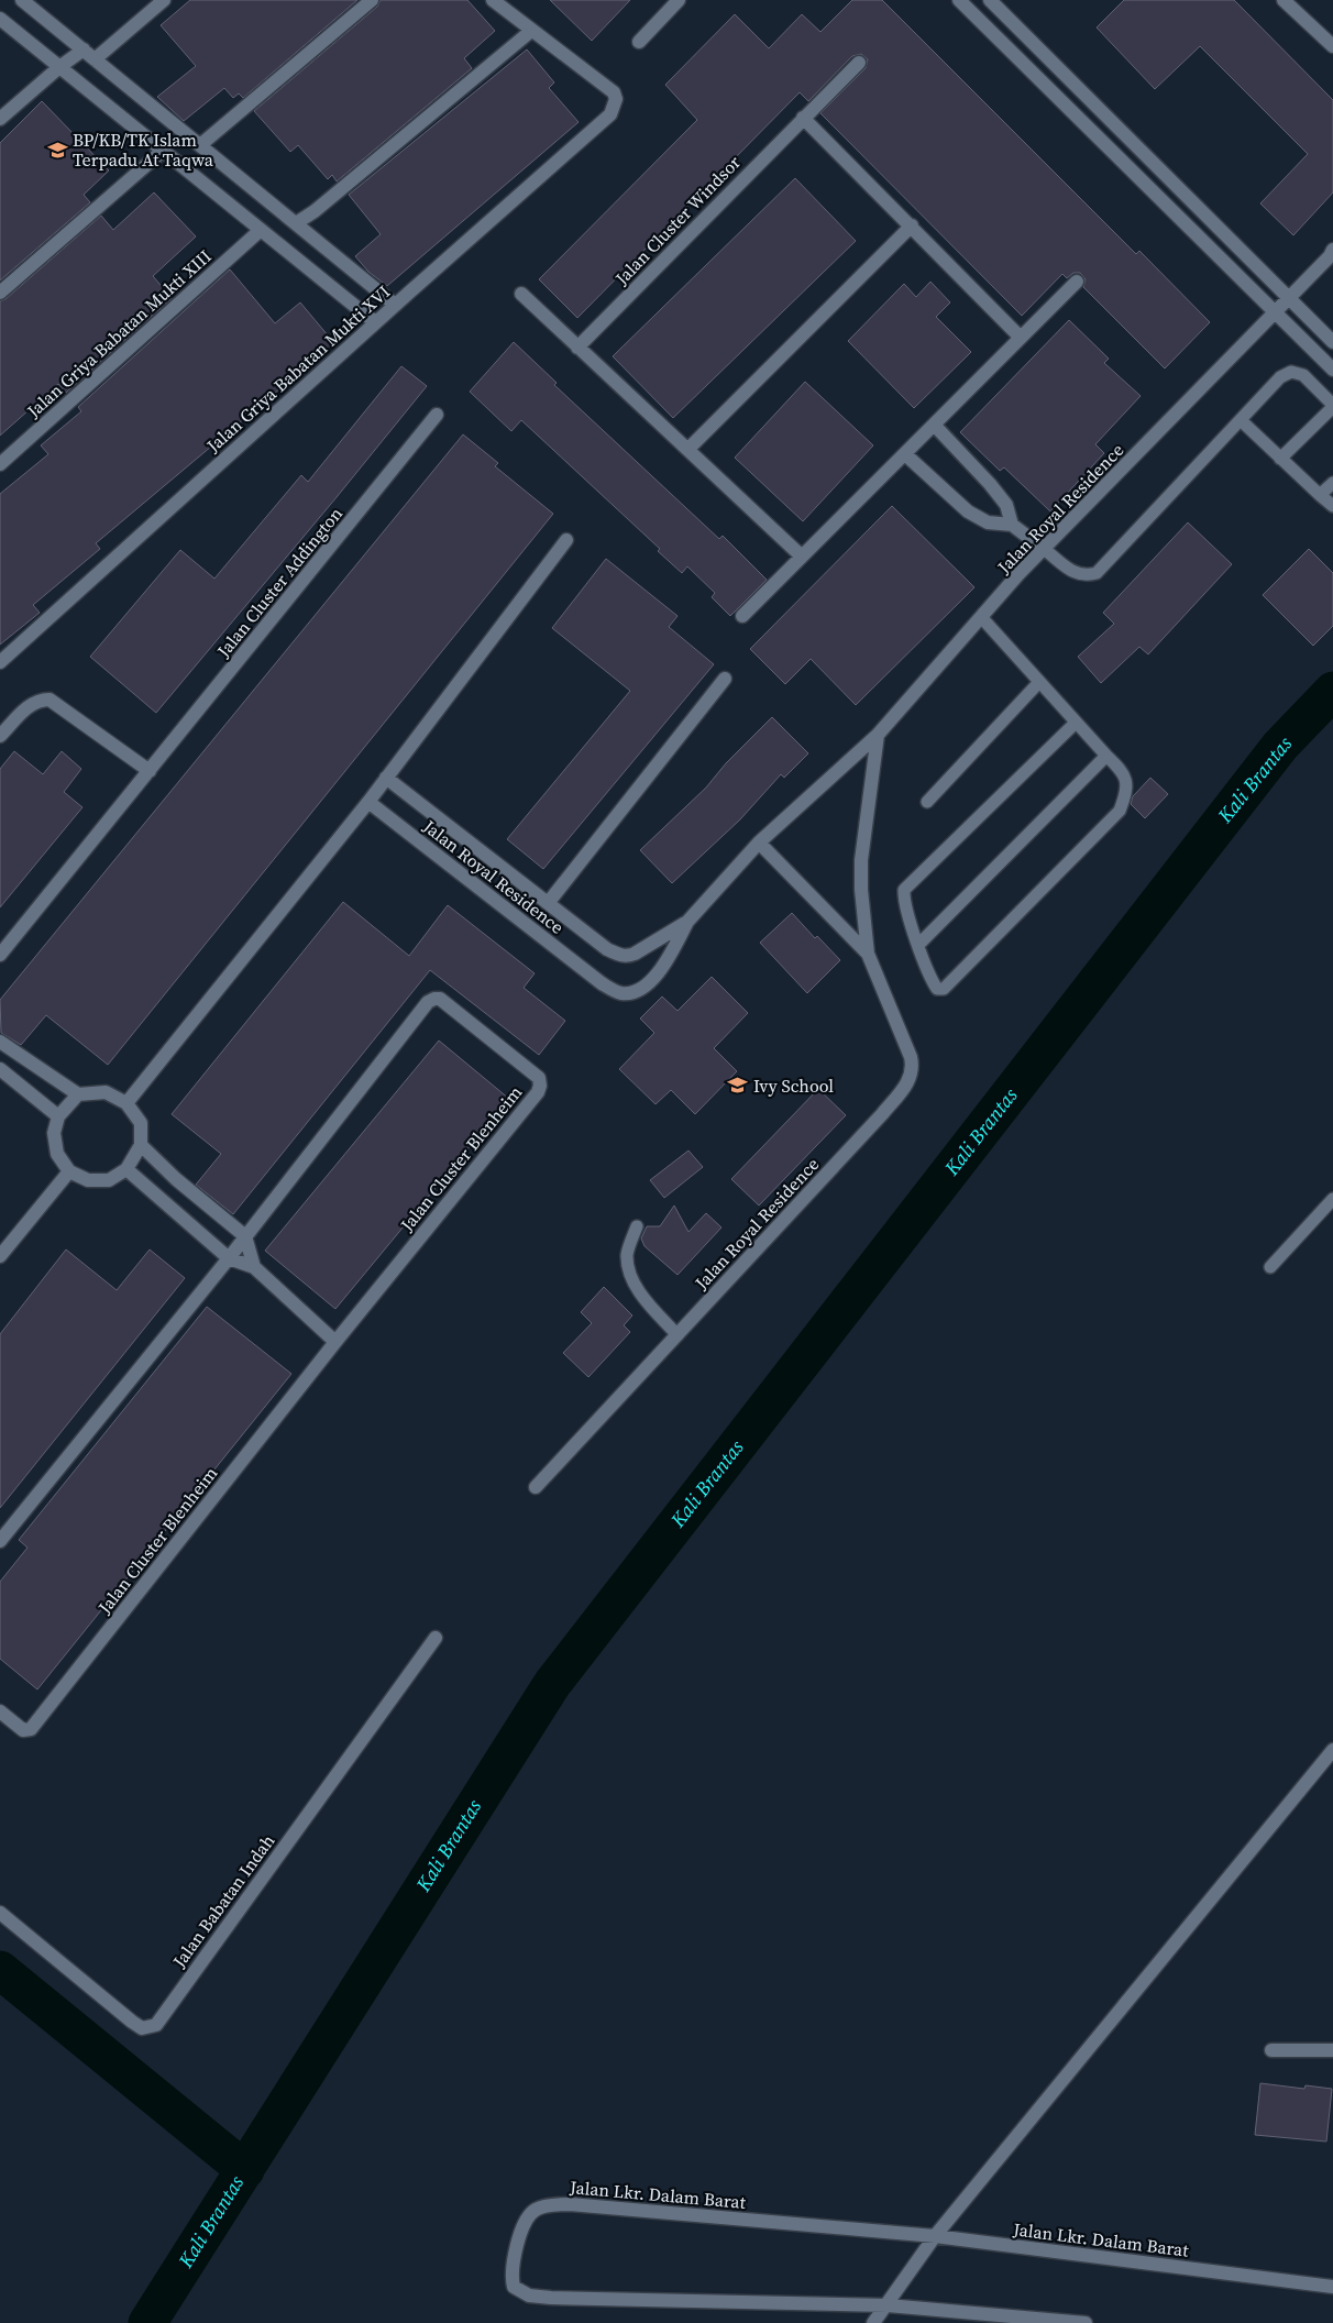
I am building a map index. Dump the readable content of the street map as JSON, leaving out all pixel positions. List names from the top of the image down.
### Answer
{
  "streets": {
    "street": [
      "Jalan Cluster Windsor",
      "Jalan Griya Babatan Mukti XIII",
      "Jalan Griya Babatan Mukti XVI",
      "Jalan Royal Residence",
      "Jalan Cluster Addington",
      "Jalan Cluster Blenheim",
      "Jalan Babatan Indah",
      "Jalan Lkr. Dalam Barat"
    ]
  },
  "water": ["Kali Brantas"],
  "places": {
    "school or university": ["BP/KB/TK Islam Terpadu At Taqwa", "Ivy School"]
  }
}
